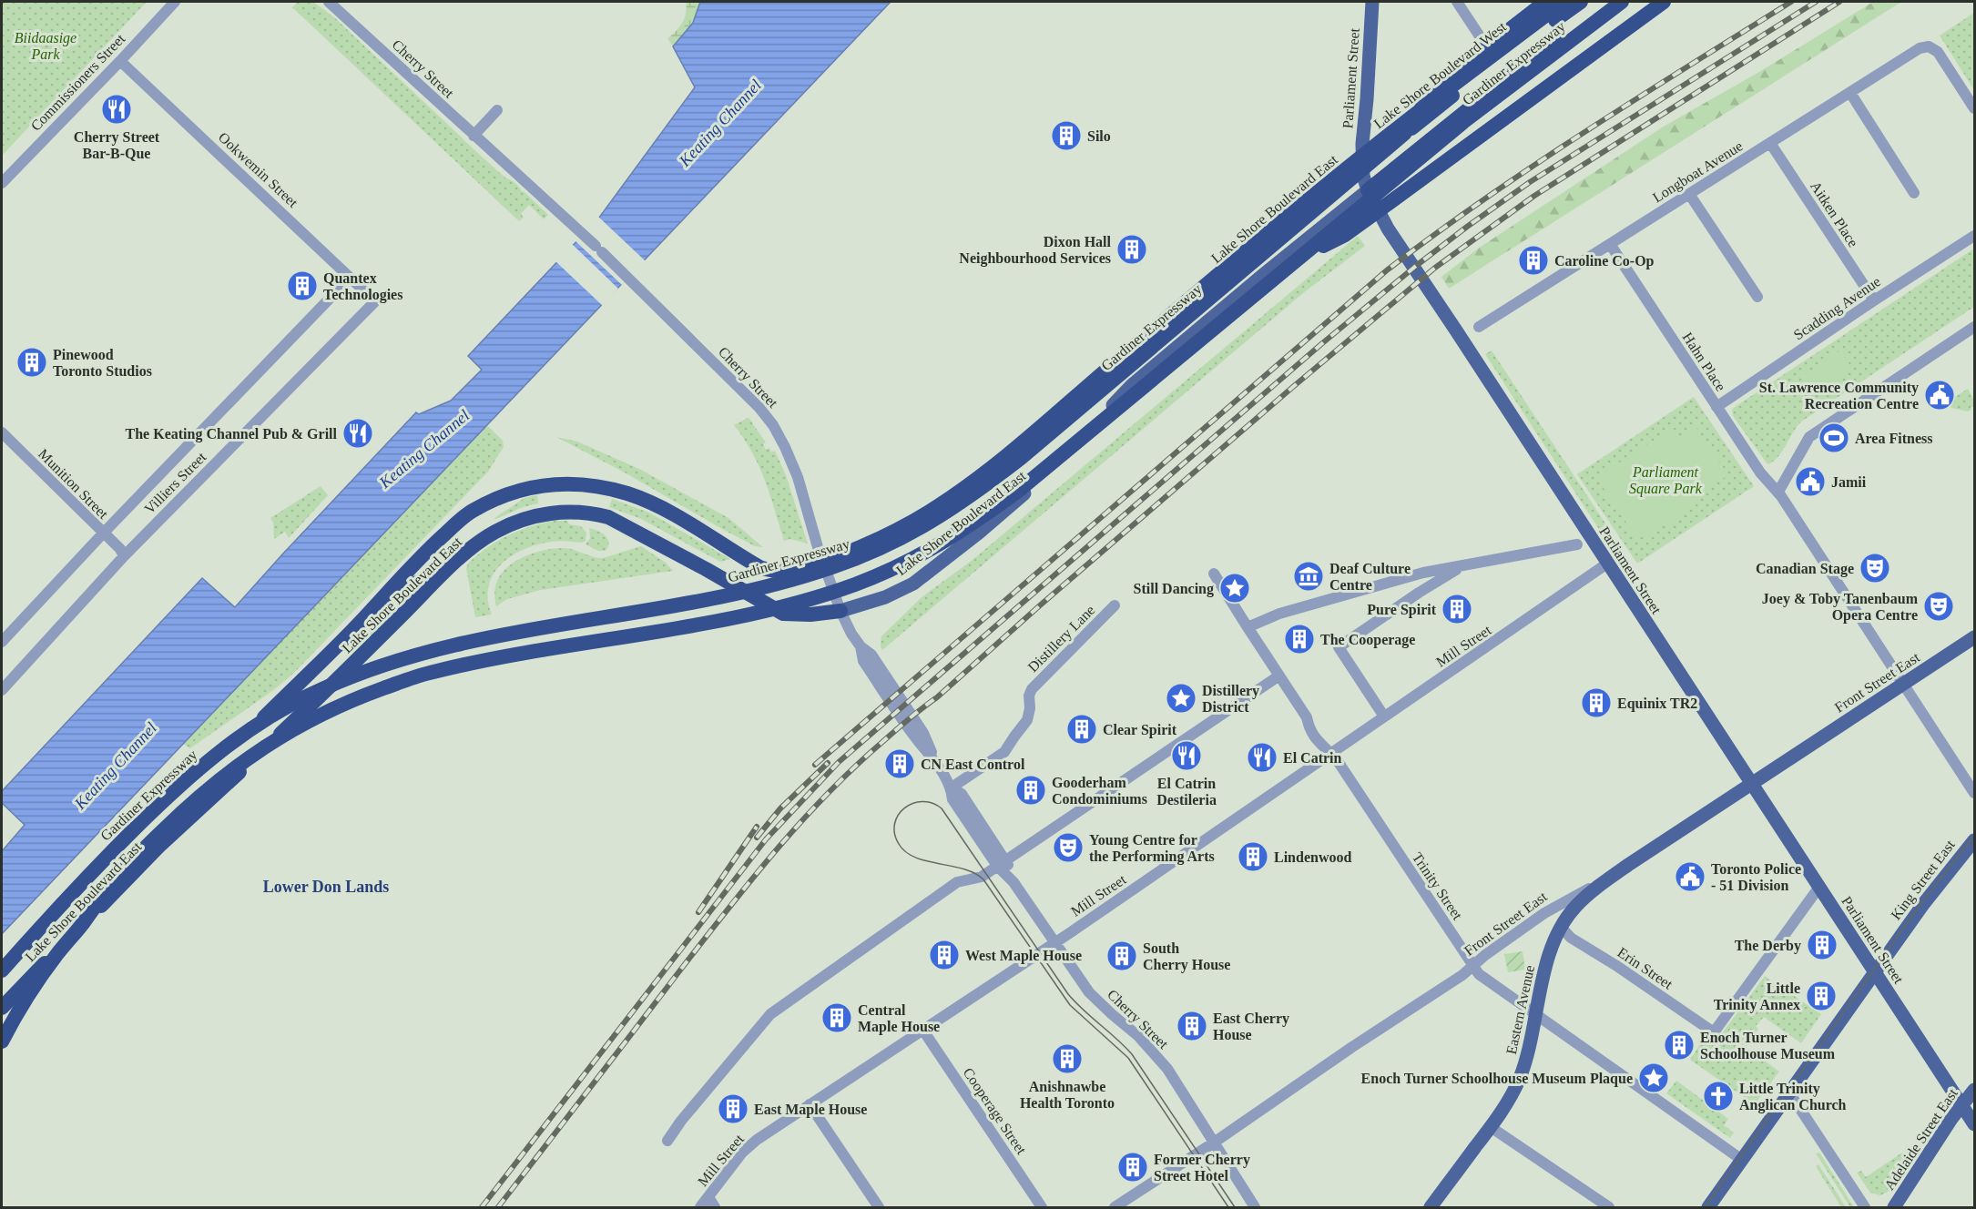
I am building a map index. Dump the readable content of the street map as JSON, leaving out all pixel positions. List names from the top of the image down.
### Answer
{
  "streets": {
    "highway": ["Gardiner Expressway", "Lake Shore Boulevard West", "Lake Shore Boulevard East"],
    "main road": [
      "Parliament Street",
      "Front Street East",
      "King Street East",
      "Eastern Avenue",
      "Adelaide Street East"
    ],
    "street": [
      "Cherry Street",
      "Commissioners Street",
      "Ookwemin Street",
      "Longboat Avenue",
      "Aitken Place",
      "Scadding Avenue",
      "Hahn Place",
      "Villiers Street",
      "Munition Street",
      "Distillery Lane",
      "Mill Street",
      "Trinity Street",
      "Erin Street",
      "Cooperage Street"
    ]
  },
  "crossings": [
    ["Cherry Street", "Lake Shore Boulevard East"],
    ["Cherry Street", "Distillery Lane"],
    ["Cherry Street", "Mill Street"],
    ["Cherry Street", "Front Street East"],
    ["Lake Shore Boulevard West", "Parliament Street"],
    ["Lake Shore Boulevard West", "Lake Shore Boulevard East"],
    ["Parliament Street", "Lake Shore Boulevard East"],
    ["Parliament Street", "Mill Street"],
    ["Parliament Street", "Front Street East"],
    ["Parliament Street", "King Street East"],
    ["Parliament Street", "Erin Street"],
    ["Parliament Street", "Adelaide Street East"],
    ["Commissioners Street", "Ookwemin Street"],
    ["Ookwemin Street", "Villiers Street"],
    ["Longboat Avenue", "Aitken Place"],
    ["Longboat Avenue", "Hahn Place"],
    ["Aitken Place", "Scadding Avenue"],
    ["Scadding Avenue", "Hahn Place"],
    ["Hahn Place", "Front Street East"],
    ["Villiers Street", "Munition Street"],
    ["Mill Street", "Trinity Street"],
    ["Mill Street", "Cooperage Street"],
    ["Front Street East", "Trinity Street"],
    ["Front Street East", "Eastern Avenue"],
    ["King Street East", "Trinity Street"],
    ["Trinity Street", "Eastern Avenue"],
    ["Erin Street", "Eastern Avenue"]
  ],
  "districts": ["Lower Don Lands"],
  "water": ["Keating Channel"],
  "parks": ["Biidaasige Park", "Parliament Square Park"],
  "places": {
    "restaurant": [
      "Cherry Street Bar-B-Que",
      "The Keating Channel Pub & Grill",
      "El Catrin Destileria",
      "El Catrin"
    ],
    "building": [
      "Silo",
      "Dixon Hall Neighbourhood Services",
      "Caroline Co-Op",
      "Quantex Technologies",
      "Pinewood Toronto Studios",
      "Pure Spirit",
      "The Cooperage",
      "Equinix TR2",
      "Clear Spirit",
      "CN East Control",
      "Gooderham Condominiums",
      "Lindenwood",
      "The Derby",
      "West Maple House",
      "South Cherry House",
      "Little Trinity Annex",
      "Central Maple House",
      "East Cherry House",
      "Enoch Turner Schoolhouse Museum",
      "Anishnawbe Health Toronto",
      "East Maple House",
      "Former Cherry Street Hotel"
    ],
    "public building": ["St. Lawrence Community Recreation Centre", "Jamii", "Toronto Police - 51 Division"],
    "sports": ["Area Fitness"],
    "theatre": ["Canadian Stage", "Joey & Toby Tanenbaum Opera Centre", "Young Centre for the Performing Arts"],
    "museum": ["Deaf Culture Centre"],
    "place": ["Still Dancing", "Distillery District", "Enoch Turner Schoolhouse Museum Plaque"],
    "church": ["Little Trinity Anglican Church"]
  }
}
